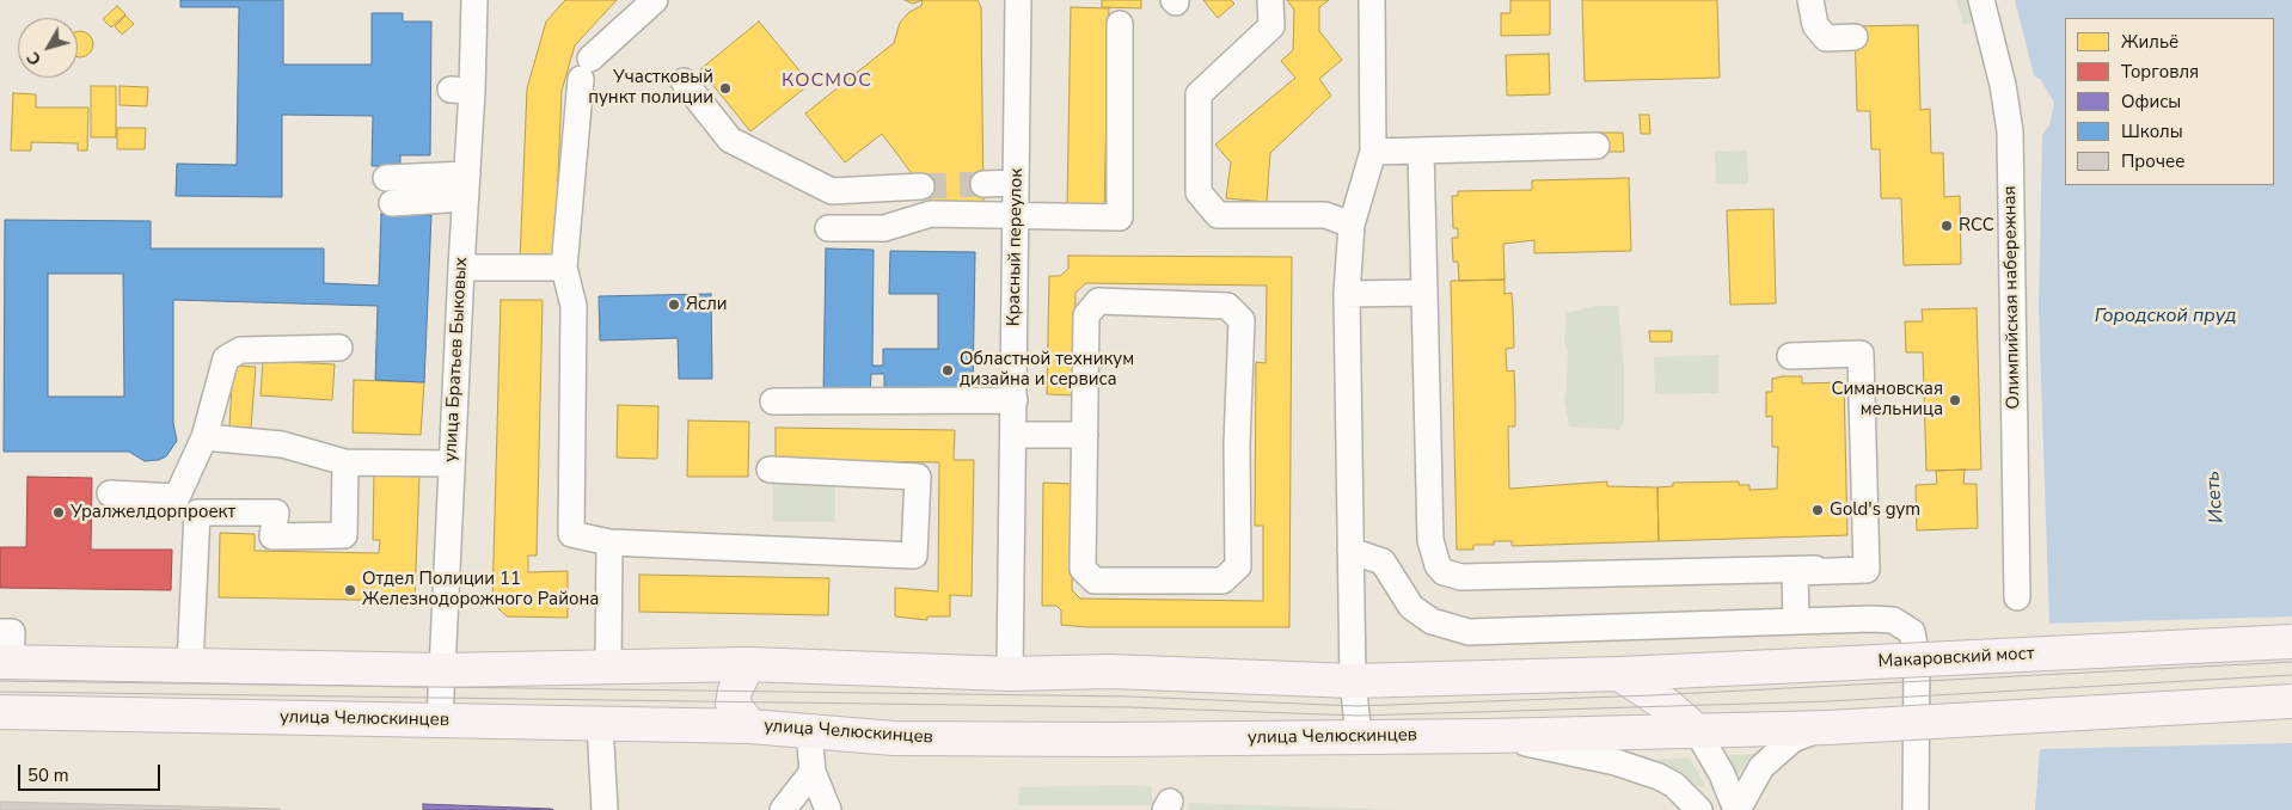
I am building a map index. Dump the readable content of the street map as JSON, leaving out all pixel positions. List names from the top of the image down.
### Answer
{
  "streets": {
    "main road": ["Макаровский мост", "улица Челюскинцев"],
    "street": ["Красный переулок", "Олимпийская набережная", "улица Братьев Быковых"]
  },
  "crossings": [
    ["улица Братьев Быковых", "улица Челюскинцев"]
  ],
  "districts": ["КОСМОС"],
  "water": ["Городской пруд", "Исеть"],
  "places": [
    "Участковый пункт полиции",
    "RCC",
    "Ясли",
    "Областной техникум дизайна и сервиса",
    "Симановская мельница",
    "Gold's gym",
    "Уралжелдорпроект",
    "Отдел Полиции 11 Железнодорожного Района"
  ],
  "legend": [
    "Жильё",
    "Торговля",
    "Офисы",
    "Школы",
    "Прочее"
  ],
  "scale_bar": "50 m",
  "north": "bottom left"
}
